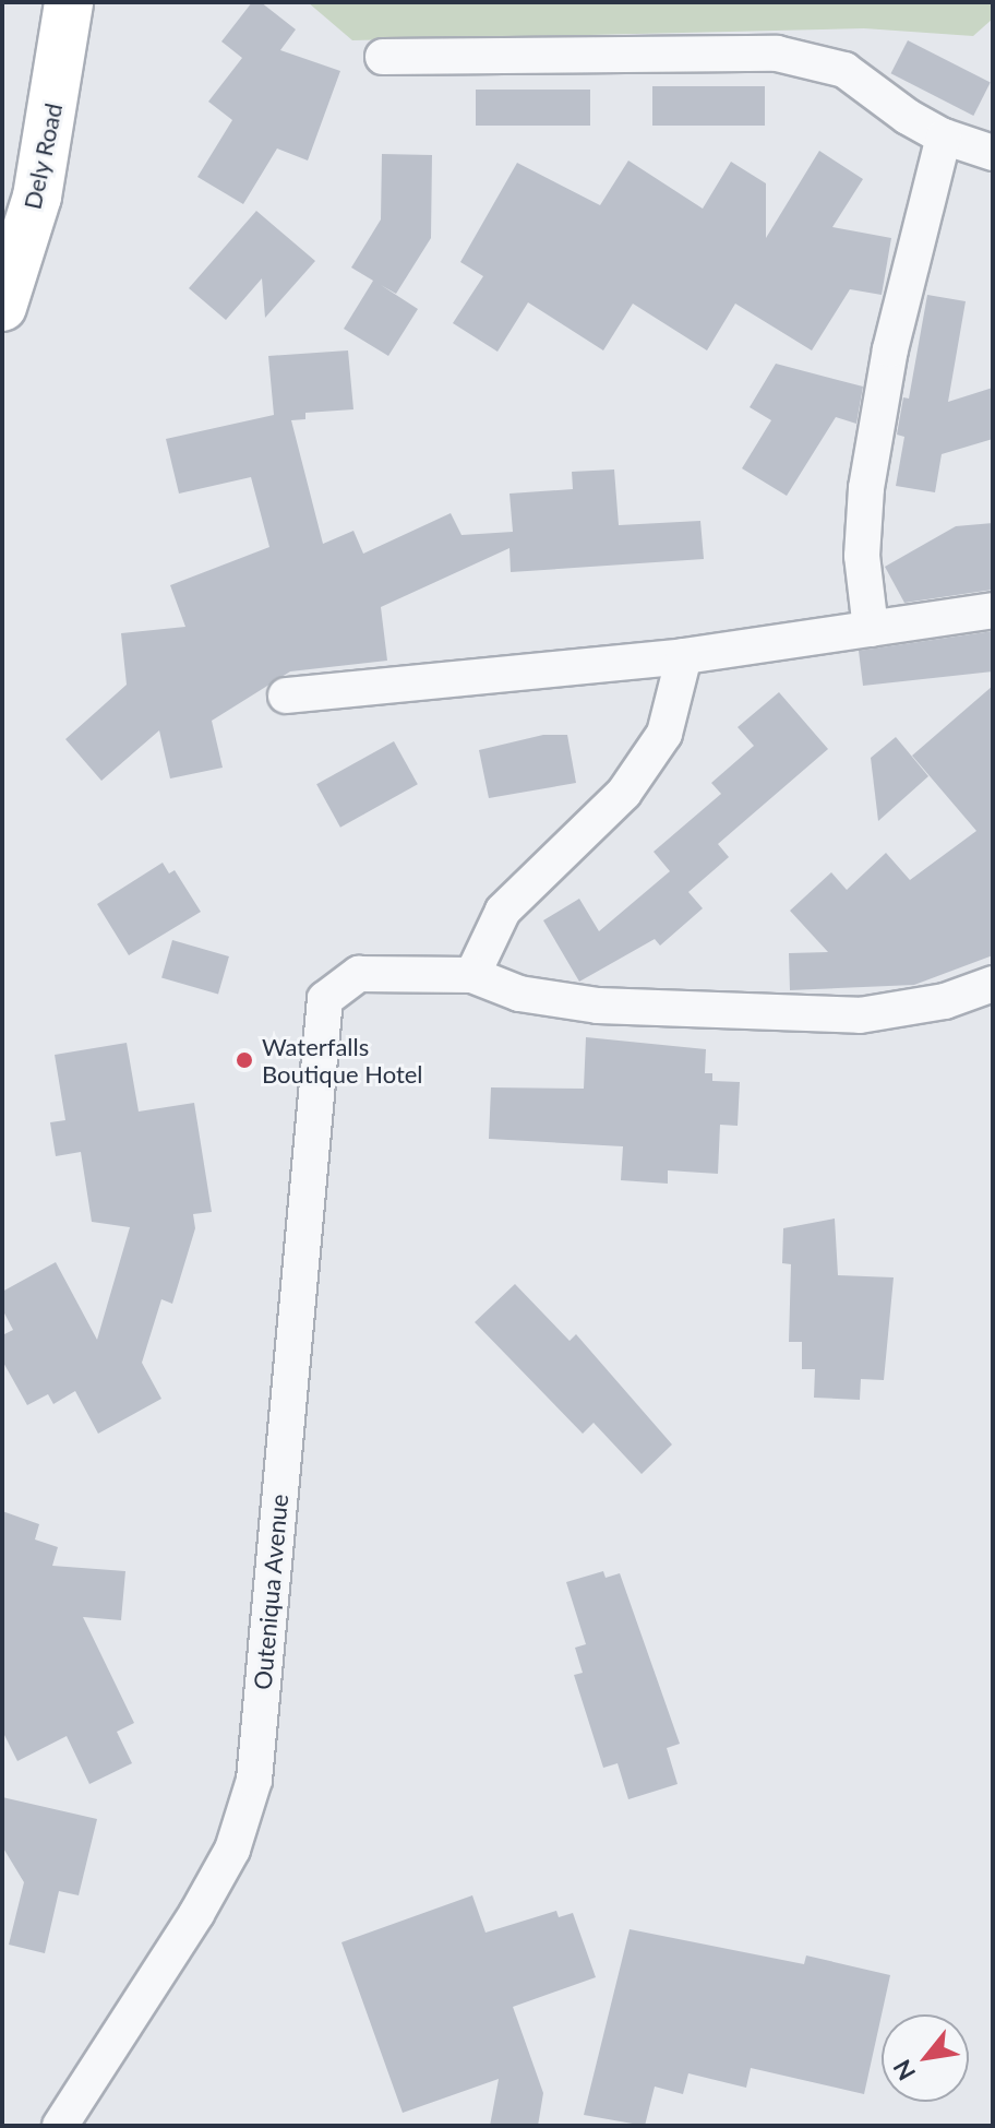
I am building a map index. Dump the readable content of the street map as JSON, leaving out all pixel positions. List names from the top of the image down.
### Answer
{
  "streets": {
    "street": ["Dely Road", "Outeniqua Avenue"]
  },
  "places": ["Waterfalls Boutique Hotel"],
  "north": "bottom left"
}
